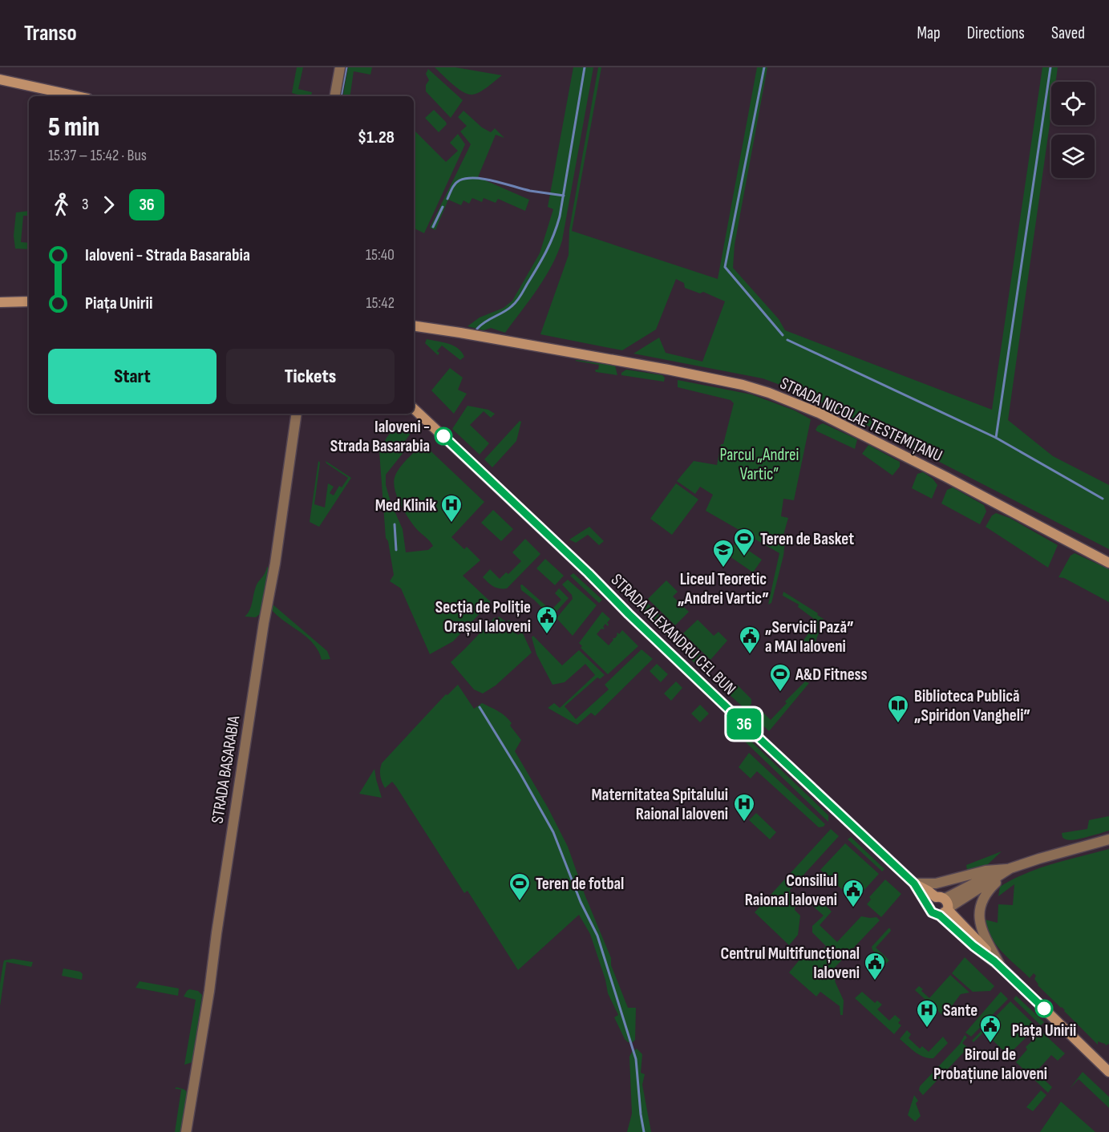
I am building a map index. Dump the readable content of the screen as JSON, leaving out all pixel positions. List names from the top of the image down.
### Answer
{
  "streets": {
    "main road": ["STRADA NICOLAE TESTEMIȚANU", "STRADA ALEXANDRU CEL BUN"],
    "street": ["STRADA BASARABIA"]
  },
  "parks": ["Parcul „Andrei Vartic”"],
  "places": {
    "other": ["Ialoveni - Strada Basarabia", "Piața Unirii"],
    "hospital": ["Med Klinik", "Maternitatea Spitalului Raional Ialoveni", "Sante"],
    "sports": ["Teren de Basket", "A&D Fitness", "Teren de fotbal"],
    "school or university": ["Liceul Teoretic „Andrei Vartic”"],
    "public building": [
      "Secția de Poliție Orașul Ialoveni",
      "„Servicii Pază” a MAI Ialoveni",
      "Consiliul Raional Ialoveni",
      "Centrul Multifuncțional Ialoveni",
      "Biroul de Probațiune Ialoveni"
    ],
    "library": ["Biblioteca Publică „Spiridon Vangheli”"]
  },
  "lines": ["bus line 36"],
  "page": {
    "header": "Transo",
    "nav": ["Map", "Directions", "Saved"],
    "on_map": "36",
    "heading": ["5 min", "15:37 – 15:42 · Bus", "$1.28"],
    "legs": ["3", "36"],
    "list": [
      {
        "name": "Ialoveni - Strada Basarabia",
        "value": "15:40"
      },
      {
        "name": "Piața Unirii",
        "value": "15:42"
      }
    ],
    "buttons": ["Start", "Tickets"]
  }
}
